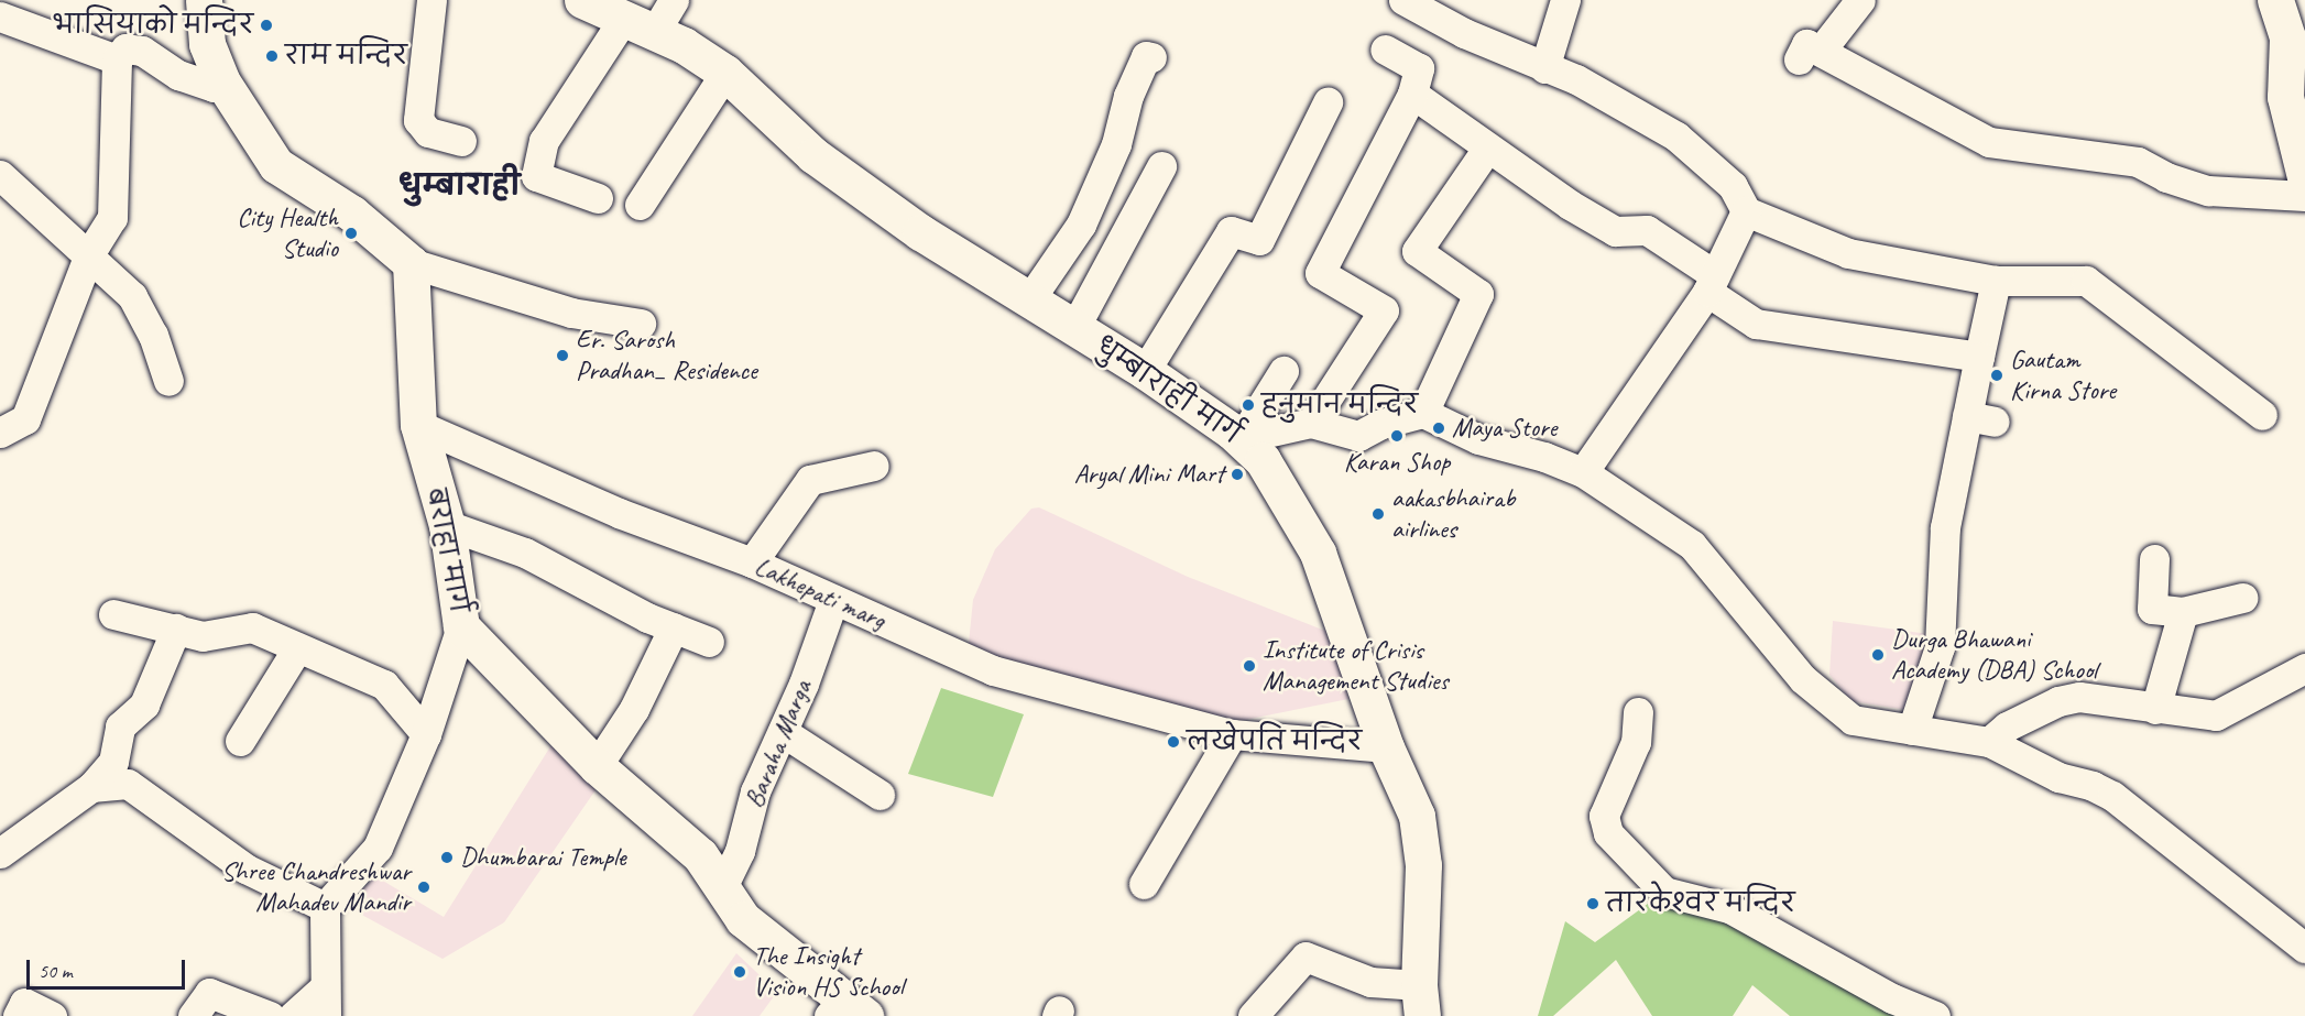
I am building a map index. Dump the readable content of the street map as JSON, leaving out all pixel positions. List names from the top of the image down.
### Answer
{
  "streets": {
    "main road": ["धुम्बाराही मार्ग", "बराहा मार्ग"],
    "street": ["Lakhepati marg", "Baraha Marga"]
  },
  "crossings": [
    ["धुम्बाराही मार्ग", "Lakhepati marg"],
    ["बराहा मार्ग", "Lakhepati marg"],
    ["बराहा मार्ग", "Baraha Marga"],
    ["Lakhepati marg", "Baraha Marga"]
  ],
  "districts": ["धुम्बाराही"],
  "places": [
    "भासियाको मन्दिर",
    "राम मन्दिर",
    "City Health Studio",
    "Er. Sarosh Pradhan_ Residence",
    "Gautam Kirna Store",
    "हनुमान मन्दिर",
    "Maya Store",
    "Karan Shop",
    "Aryal Mini Mart",
    "aakasbhairab airlines",
    "Durga Bhawani Academy (DBA) School",
    "Institute of Crisis Management Studies",
    "लखेपति मन्दिर",
    "Dhumbarai Temple",
    "Shree Chandreshwar Mahadev Mandir",
    "तारकेश्वर मन्दिर",
    "The Insight Vision HS School"
  ],
  "scale_bar": "50 m"
}
